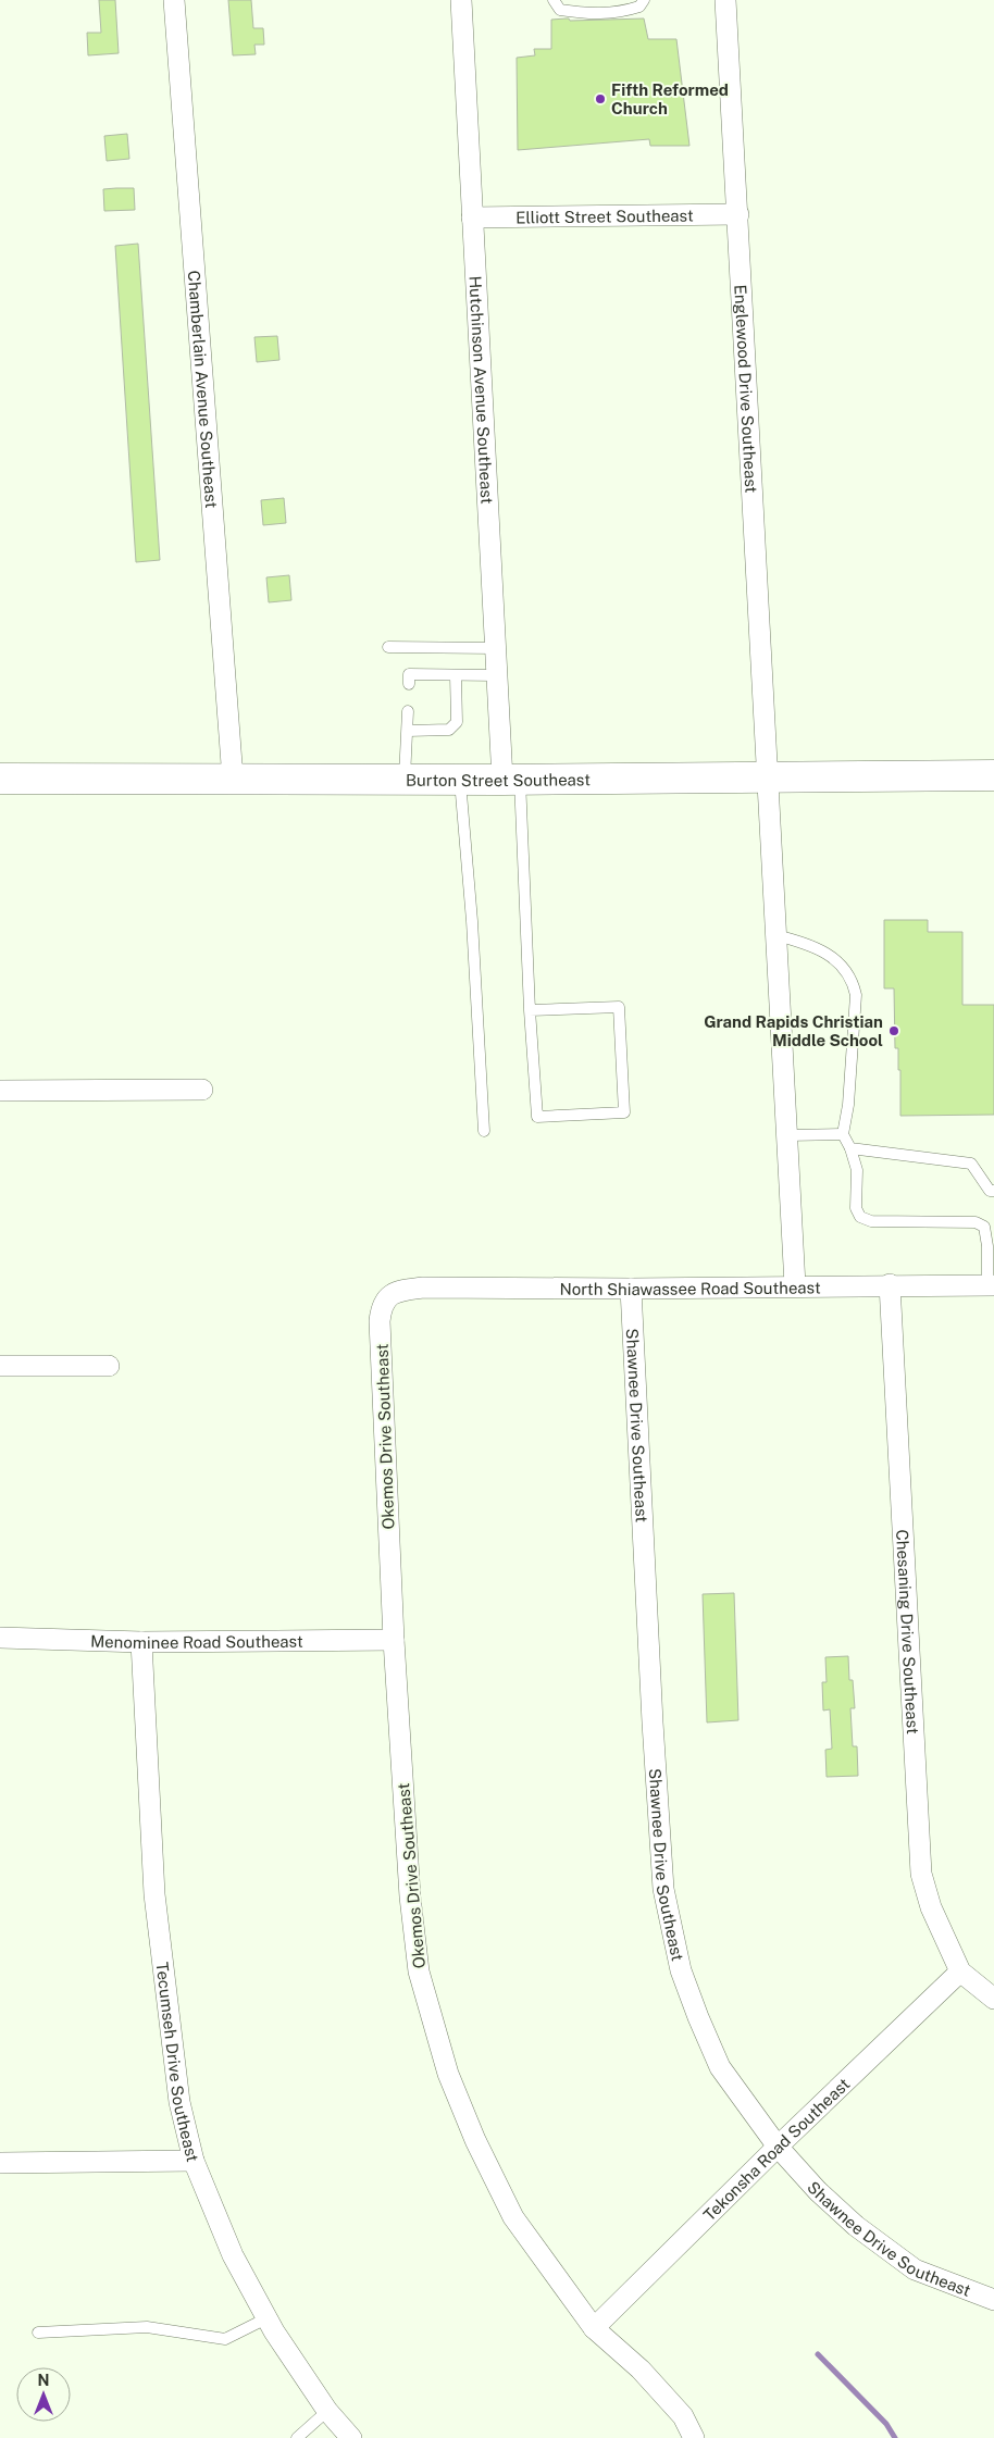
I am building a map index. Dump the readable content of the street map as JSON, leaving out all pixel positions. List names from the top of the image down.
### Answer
{
  "streets": {
    "main road": ["Burton Street Southeast"],
    "street": [
      "Elliott Street Southeast",
      "Englewood Drive Southeast",
      "Chamberlain Avenue Southeast",
      "Hutchinson Avenue Southeast",
      "North Shiawassee Road Southeast",
      "Shawnee Drive Southeast",
      "Okemos Drive Southeast",
      "Chesaning Drive Southeast",
      "Menominee Road Southeast",
      "Tecumseh Drive Southeast",
      "Tekonsha Road Southeast"
    ]
  },
  "crossings": [
    ["Elliott Street Southeast", "Englewood Drive Southeast"],
    ["Elliott Street Southeast", "Hutchinson Avenue Southeast"],
    ["Englewood Drive Southeast", "Burton Street Southeast"],
    ["Chamberlain Avenue Southeast", "Burton Street Southeast"],
    ["Hutchinson Avenue Southeast", "Burton Street Southeast"],
    ["North Shiawassee Road Southeast", "Shawnee Drive Southeast"],
    ["North Shiawassee Road Southeast", "Okemos Drive Southeast"],
    ["North Shiawassee Road Southeast", "Chesaning Drive Southeast"],
    ["Shawnee Drive Southeast", "Tekonsha Road Southeast"],
    ["Okemos Drive Southeast", "Menominee Road Southeast"],
    ["Okemos Drive Southeast", "Tekonsha Road Southeast"],
    ["Chesaning Drive Southeast", "Tekonsha Road Southeast"],
    ["Menominee Road Southeast", "Tecumseh Drive Southeast"]
  ],
  "places": ["Fifth Reformed Church", "Grand Rapids Christian Middle School"],
  "north": "top"
}
